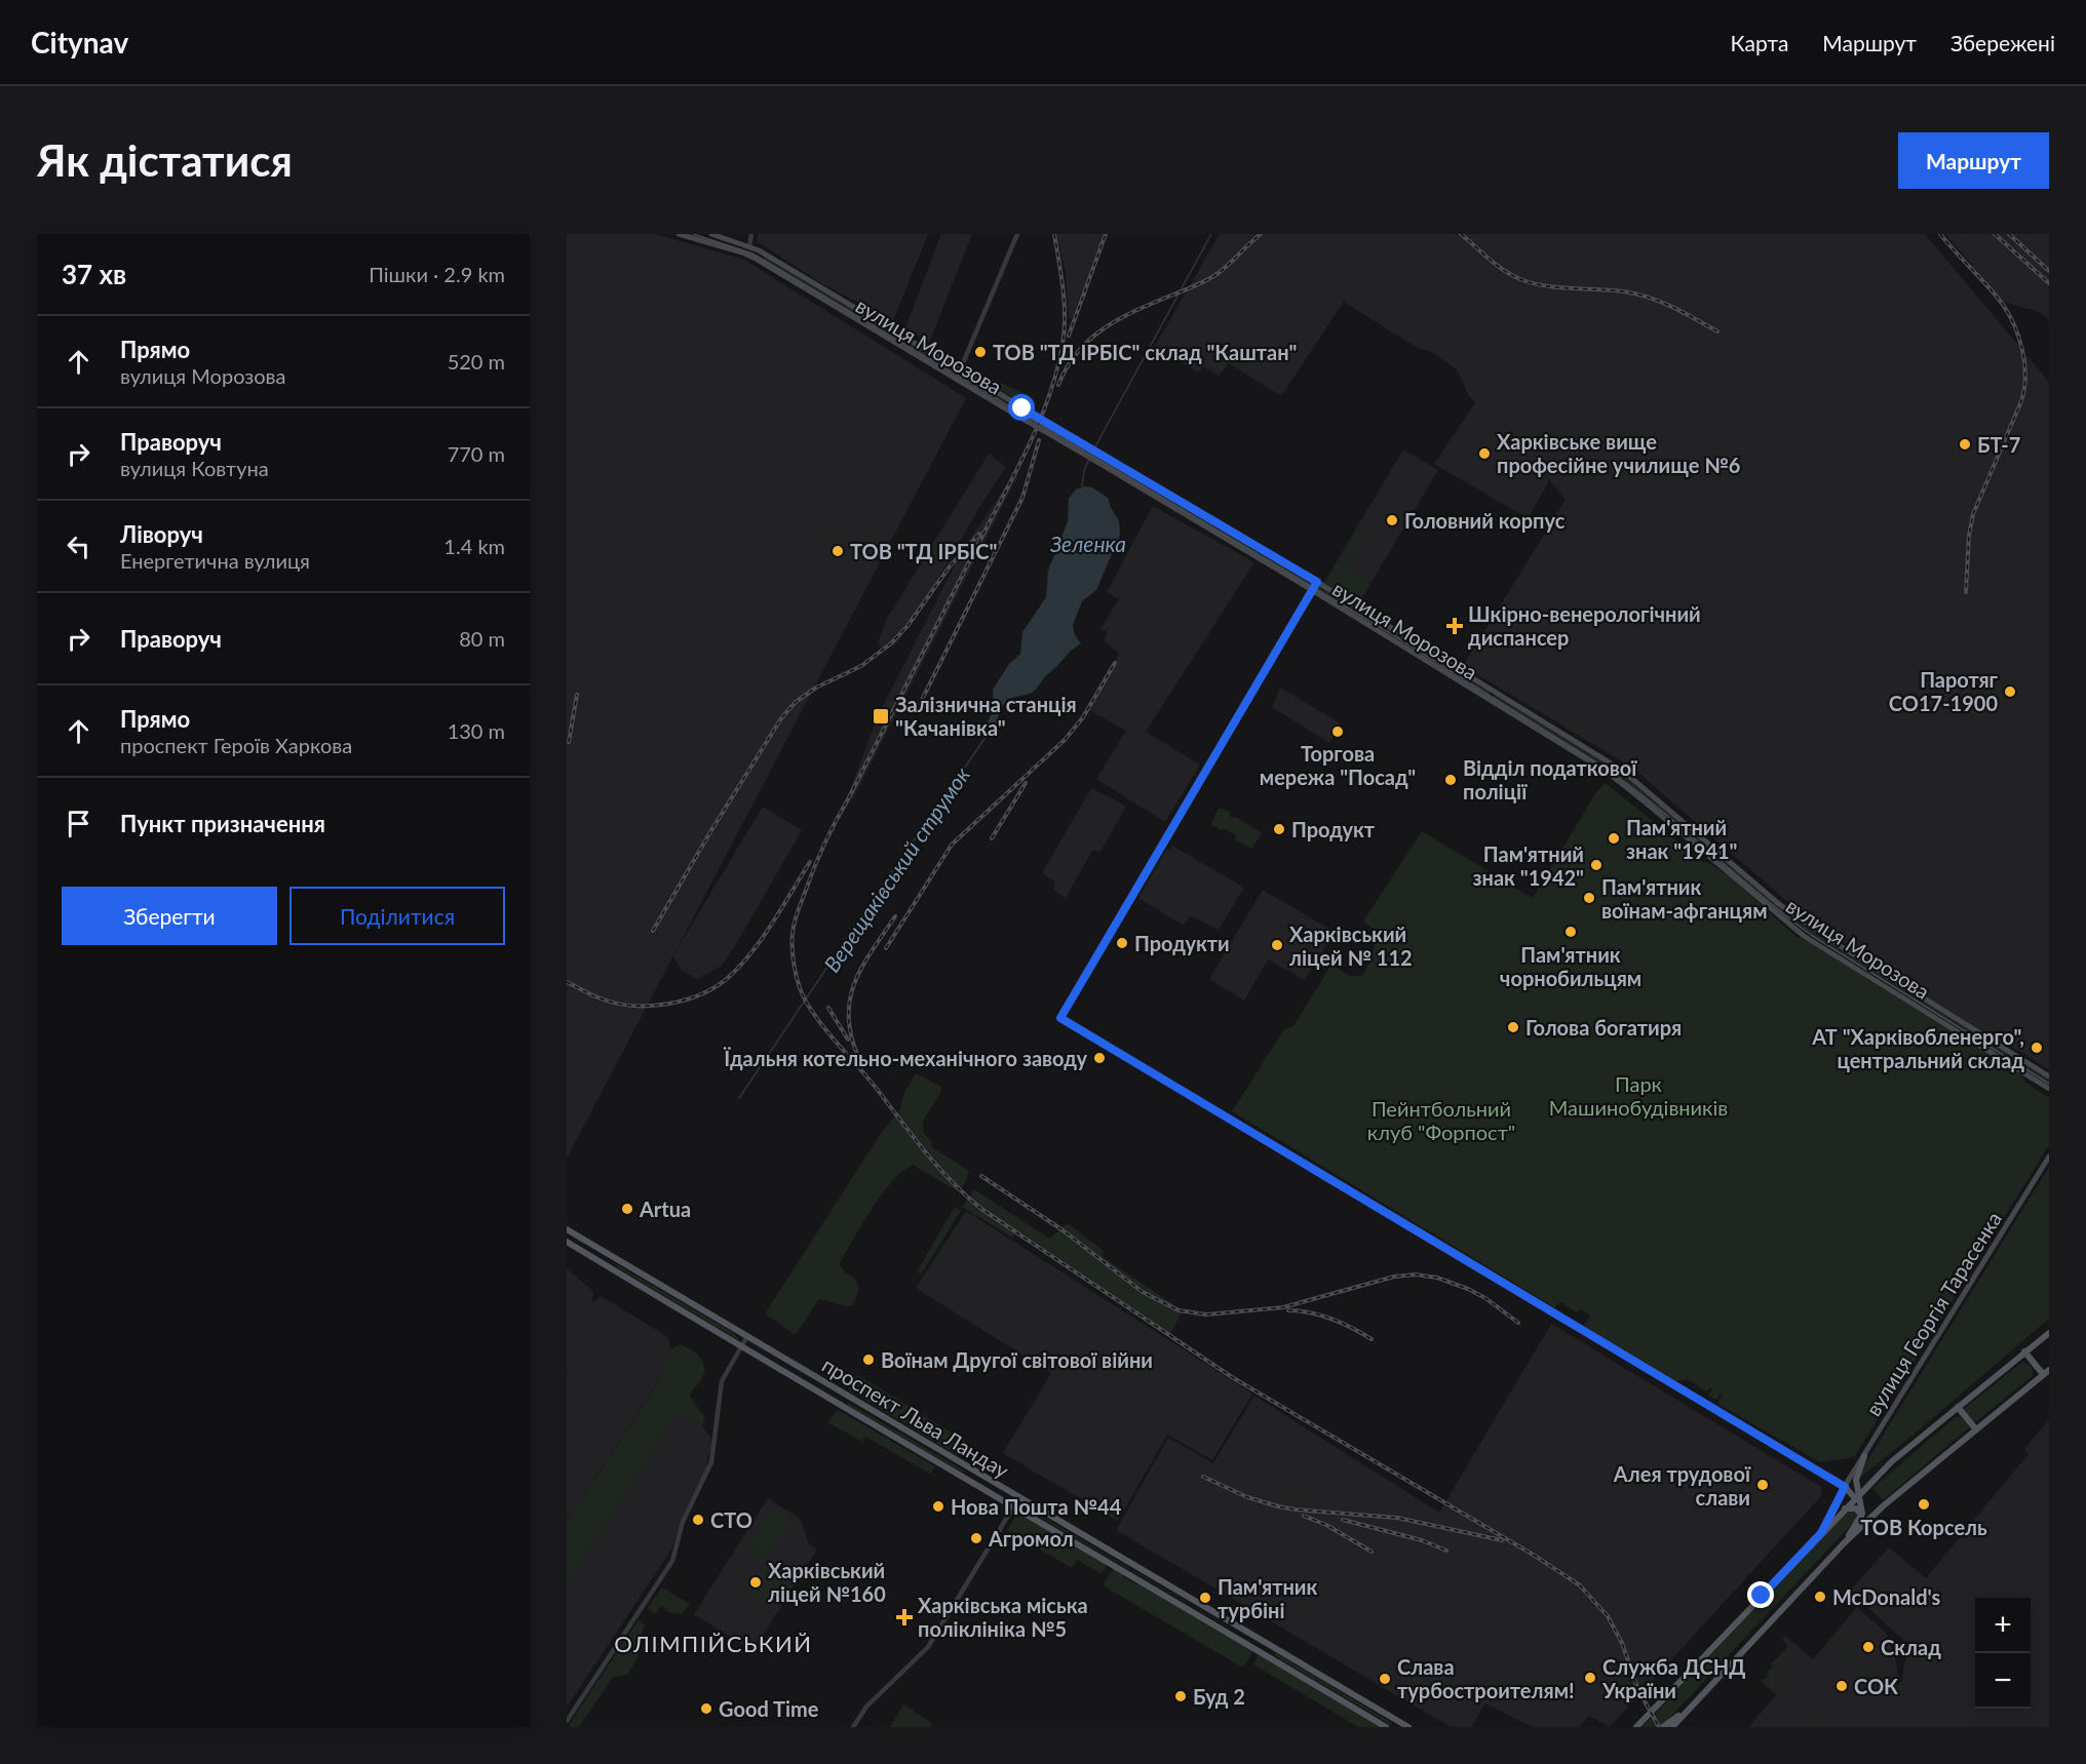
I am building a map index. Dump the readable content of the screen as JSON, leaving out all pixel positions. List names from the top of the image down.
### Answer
{
  "streets": {
    "main road": ["вулиця Морозова", "вулиця Георгія Тарасенка", "проспект Льва Ландау"]
  },
  "districts": ["ОЛІМПІЙСЬКИЙ"],
  "water": ["Зеленка", "Верещаківський струмок"],
  "parks": ["Парк Машинобудівників", "Пейнтбольний клуб \"Форпост\""],
  "places": {
    "other": [
      "ТОВ \"ТД ІРБІС\" склад \"Каштан\"",
      "БТ-7",
      "Харківське вище професійне училище №6",
      "Головний корпус",
      "ТОВ \"ТД ІРБІС\"",
      "Паротяг СО17-1900",
      "Торгова мережа \"Посад\"",
      "Відділ податкової поліції",
      "Продукт",
      "Пам'ятний знак \"1941\"",
      "Пам'ятний знак \"1942\"",
      "Пам'ятник воїнам-афганцям",
      "Пам'ятник чорнобильцям",
      "Продукти",
      "Харківський ліцей № 112",
      "Голова богатиря",
      "АТ \"Харківобленерго\", центральний склад",
      "Їдальня котельно-механічного заводу",
      "Artua",
      "Воїнам Другої світової війни",
      "Алея трудової слави",
      "ТОВ Корсель",
      "Нова Пошта №44",
      "СТО",
      "Агромол",
      "Харківський ліцей №160",
      "McDonald's",
      "Пам'ятник турбіні",
      "Склад",
      "Служба ДСНД України",
      "Слава турбостроителям!",
      "СОК",
      "Буд 2",
      "Good Time"
    ],
    "health": ["Шкірно-венерологічний диспансер", "Харківська міська поліклініка №5"],
    "transit": ["Залізнична станція \"Качанівка\""]
  },
  "page": {
    "header": "Citynav",
    "nav": ["Карта", "Маршрут", "Збережені"],
    "buttons": [
      "Маршрут",
      ["Зберегти", "Поділитися"]
    ],
    "title": "Як дістатися",
    "heading": ["37 хв", "Пішки · 2.9 km"],
    "list": [
      ["Прямо", "вулиця Морозова", "520 m"],
      ["Праворуч", "вулиця Ковтуна", "770 m"],
      ["Ліворуч", "Енергетична вулиця", "1.4 km"],
      ["Праворуч", "80 m"],
      ["Прямо", "проспект Героїв Харкова", "130 m"],
      "Пункт призначення"
    ],
    "map_buttons": ["+", "−"]
  }
}
